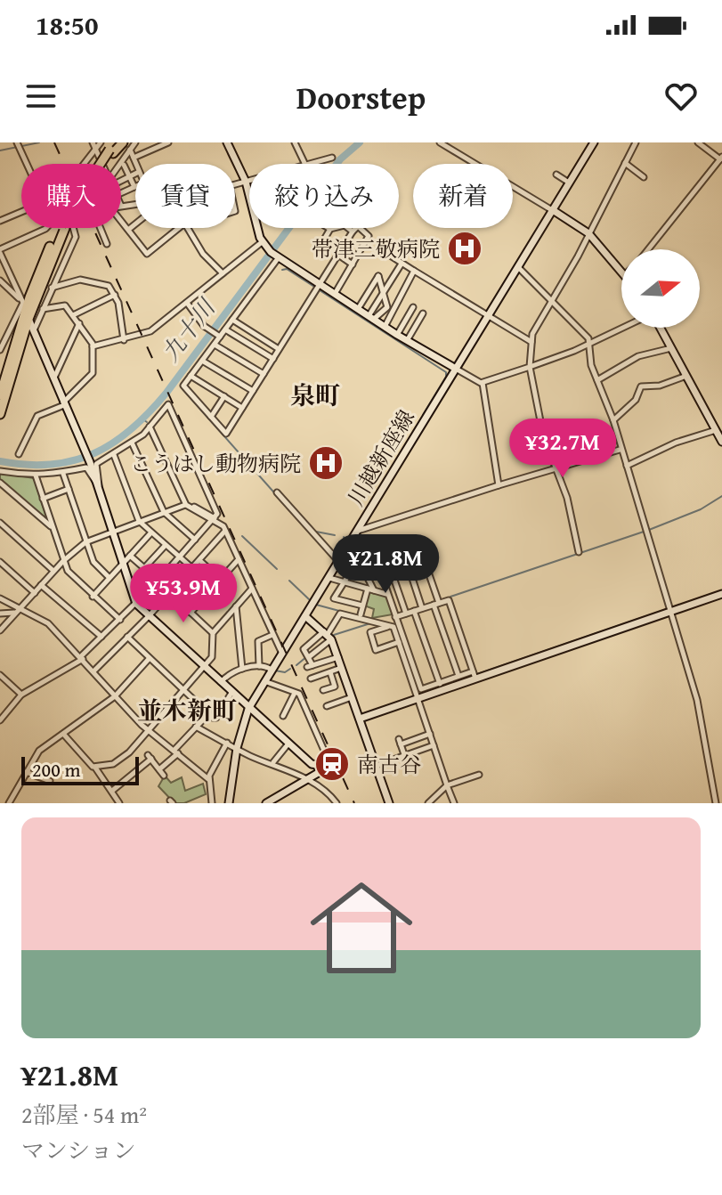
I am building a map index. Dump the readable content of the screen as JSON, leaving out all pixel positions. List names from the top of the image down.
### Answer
{
  "streets": {
    "street": ["川越新座線"]
  },
  "districts": ["泉町", "並木新町"],
  "water": ["九十川"],
  "places": {
    "hospital": ["帯津三敬病院", "こうはし動物病院"],
    "station": ["南古谷"]
  },
  "scale_bar": "200 m",
  "north": "right",
  "page": {
    "status": "18:50",
    "header": "Doorstep",
    "chip": [
      "購入",
      "賃貸",
      "絞り込み",
      "新着"
    ],
    "price": ["¥32.7M", "¥21.8M", "¥53.9M"],
    "scale": "200 m",
    "list": [
      {
        "name": "¥21.8M",
        "note": "2部屋 · 54 m² · マンション"
      }
    ]
  }
}
